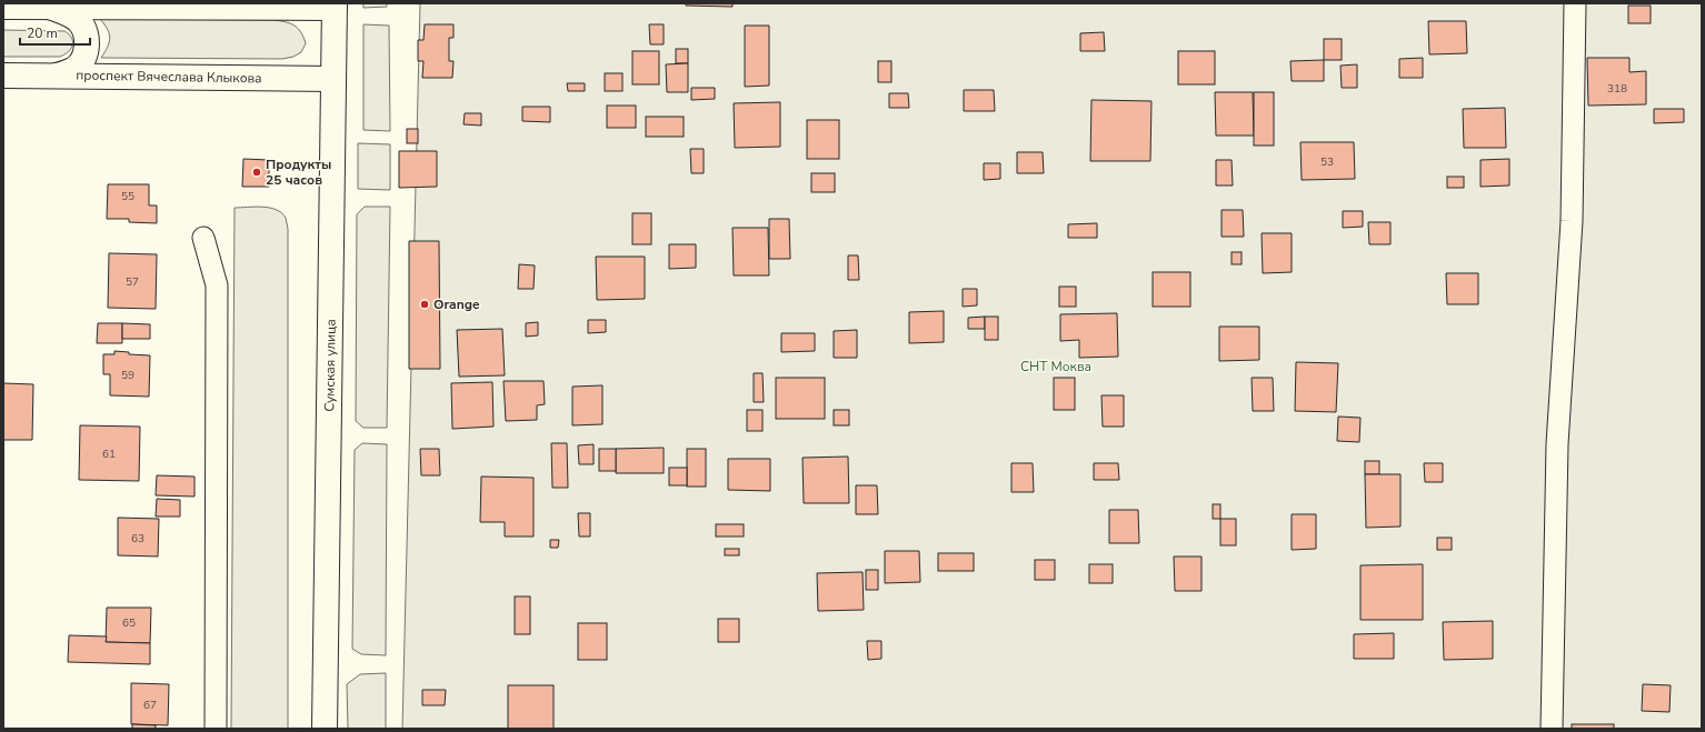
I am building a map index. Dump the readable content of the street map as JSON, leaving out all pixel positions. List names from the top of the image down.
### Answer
{
  "streets": {
    "main road": ["проспект Вячеслава Клыкова", "Сумская улица"]
  },
  "crossings": [
    ["проспект Вячеслава Клыкова", "Сумская улица"]
  ],
  "parks": ["СНТ Моква"],
  "places": ["Продукты 25 часов", "Orange"],
  "house_numbers": [
    "318",
    "53",
    "55",
    "57",
    "59",
    "61",
    "63",
    "65",
    "67"
  ],
  "scale_bar": "20 m"
}
